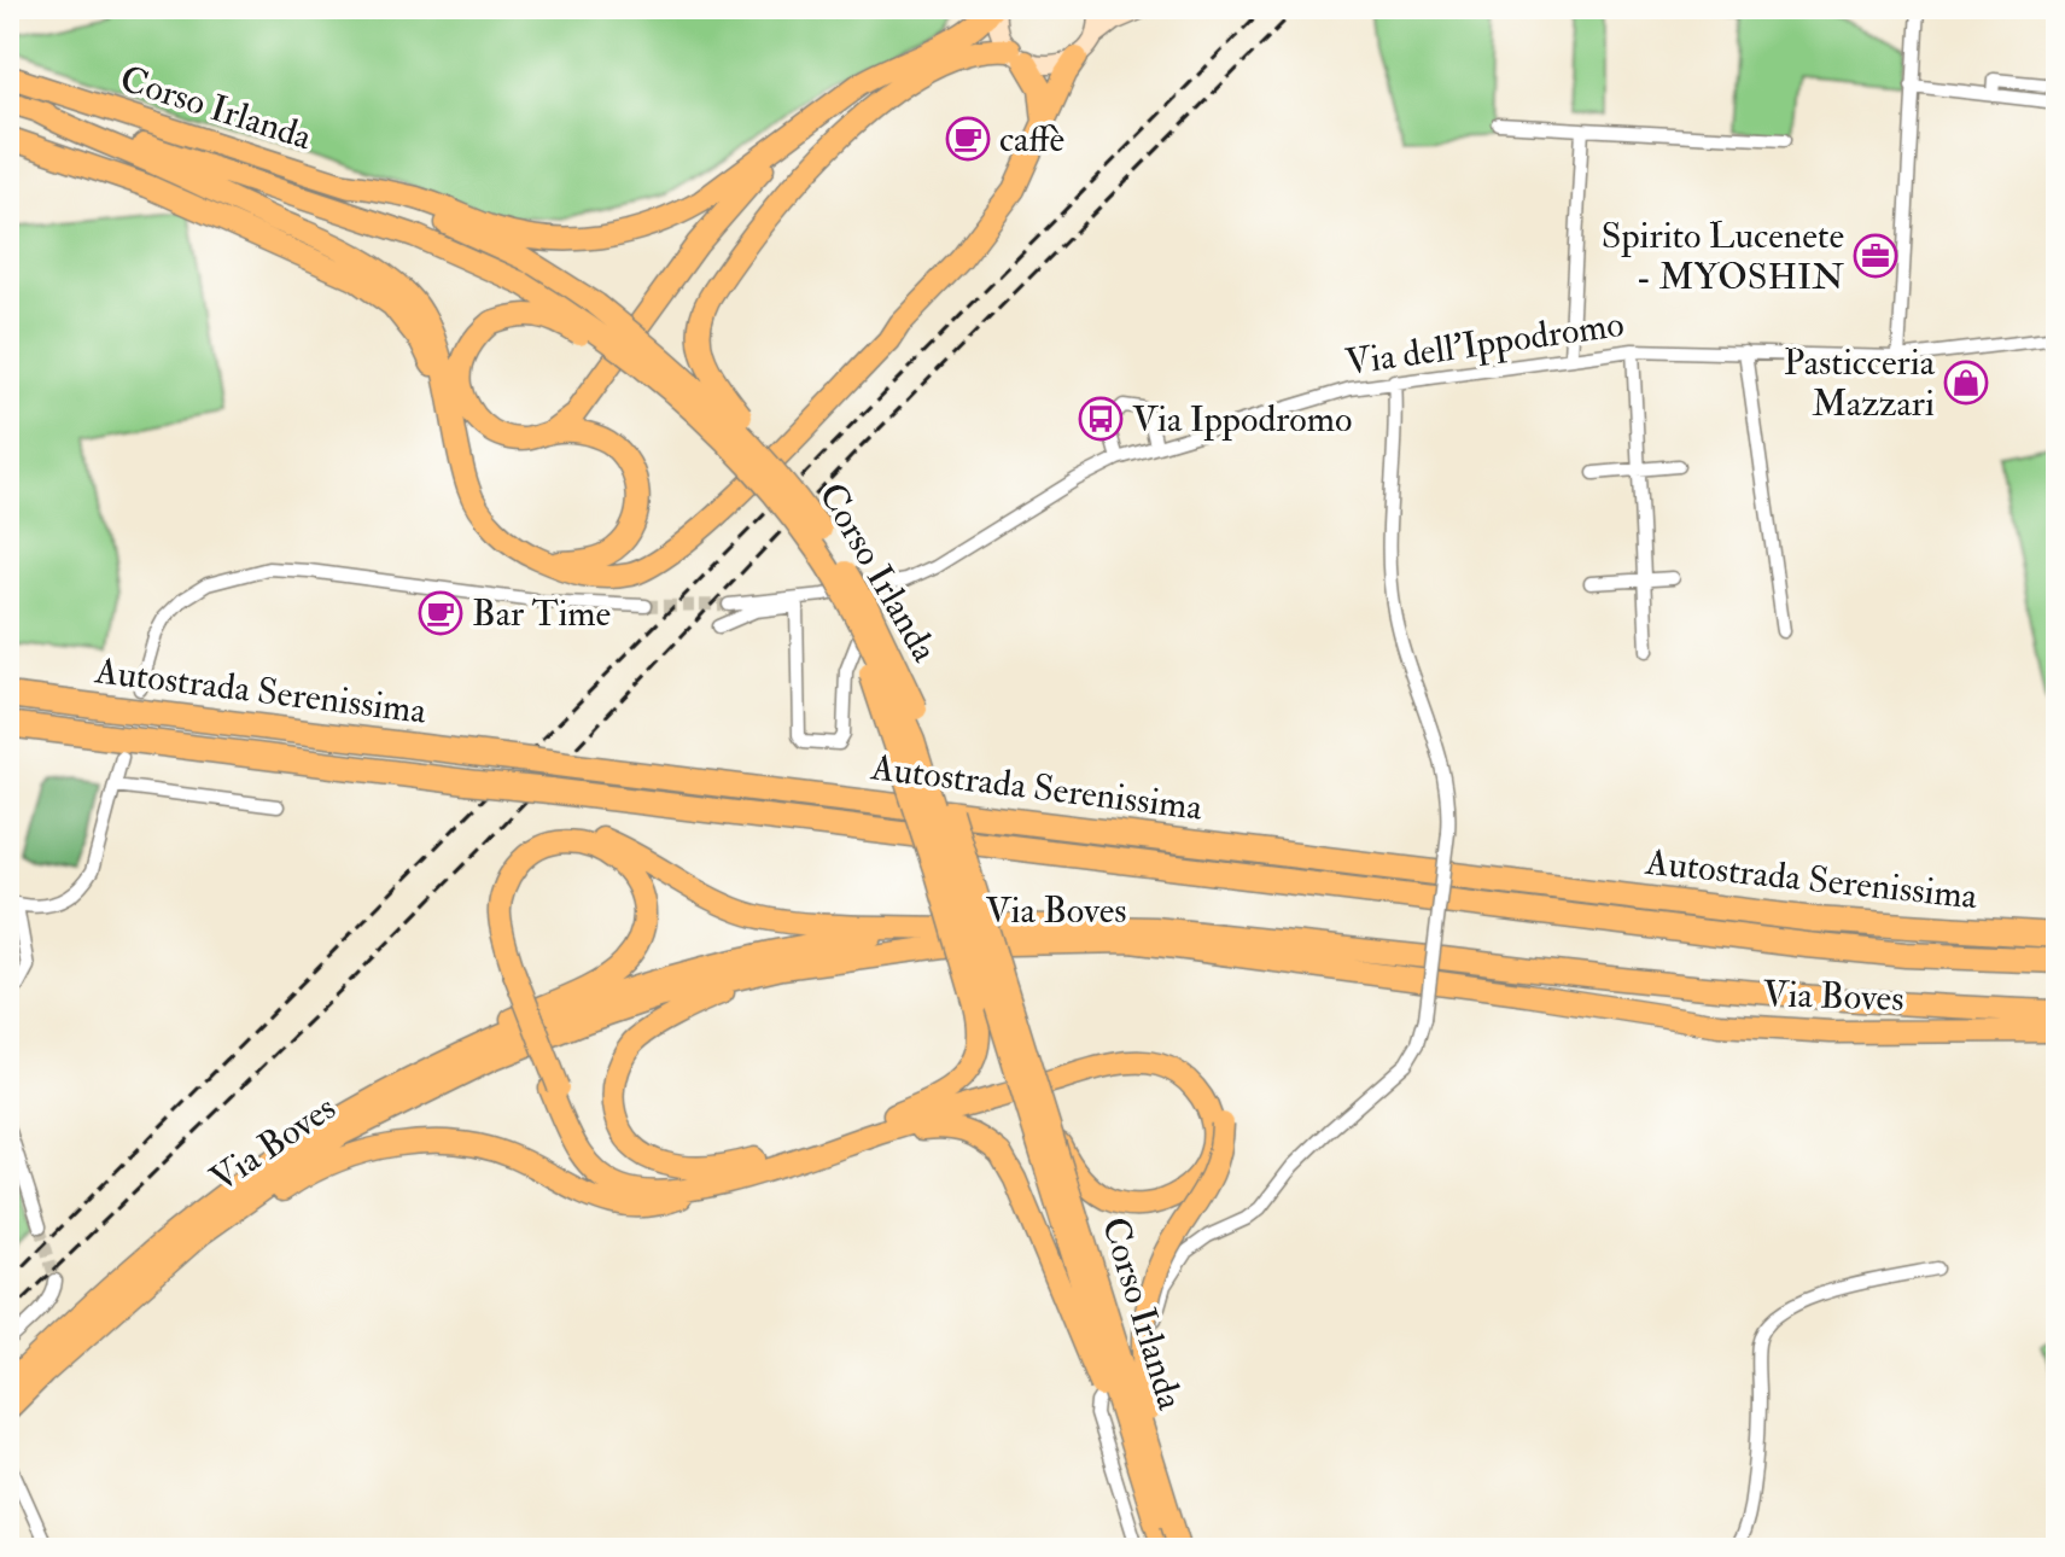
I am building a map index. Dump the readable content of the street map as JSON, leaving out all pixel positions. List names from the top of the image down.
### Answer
{
  "streets": {
    "highway": ["Corso Irlanda", "Autostrada Serenissima", "Via Boves"],
    "street": ["Via dell'Ippodromo"]
  },
  "crossings": [
    ["Corso Irlanda", "Via dell'Ippodromo"]
  ],
  "places": {
    "cafe": ["caffè", "Bar Time"],
    "office": ["Spirito Lucenete - MYOSHIN"],
    "shop": ["Pasticceria Mazzari"],
    "bus stop": ["Via Ippodromo"]
  }
}
